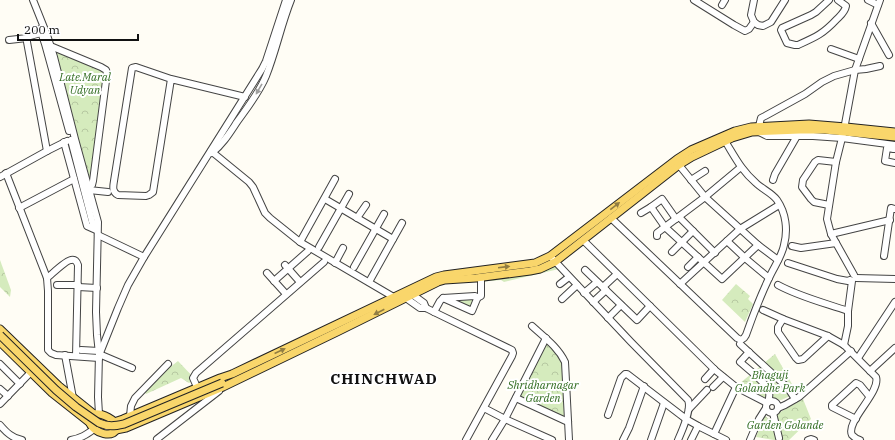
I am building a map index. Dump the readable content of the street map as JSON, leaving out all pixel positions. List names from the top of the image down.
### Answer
{
  "districts": ["CHINCHWAD"],
  "parks": [
    "Late.Maral Udyan",
    "Bhaguji Golandhe Park",
    "Shridharnagar Garden",
    "Garden Golande"
  ],
  "scale_bar": "200 m"
}
